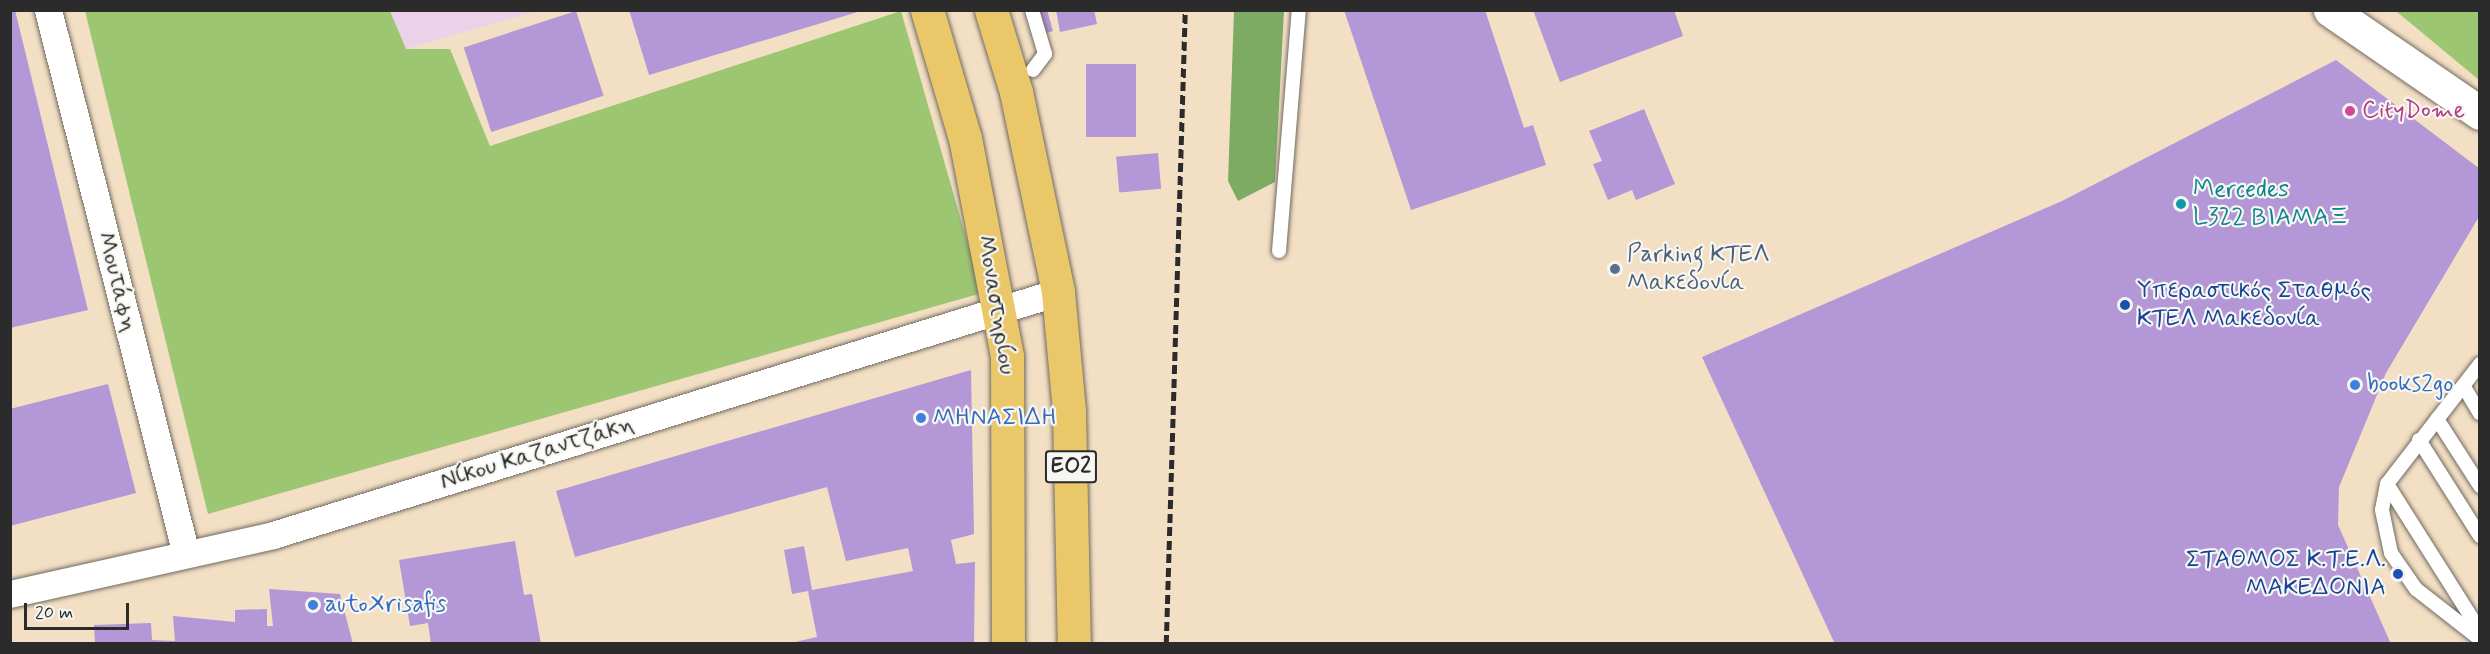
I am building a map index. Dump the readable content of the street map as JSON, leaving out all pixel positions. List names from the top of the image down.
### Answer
{
  "streets": {
    "main road": ["Μοναστηρίου", "ΕΟ2"],
    "street": ["Μουτάφη", "Νίκου Καζαντζάκη"]
  },
  "crossings": [
    ["Μουτάφη", "Νίκου Καζαντζάκη"],
    ["Μοναστηρίου", "Νίκου Καζαντζάκη"],
    ["Νίκου Καζαντζάκη", "ΕΟ2"]
  ],
  "places": [
    "CityDome",
    "Mercedes L322 ΒΙΑΜΑΞ",
    "Parking ΚΤΕΛ Μακεδονία",
    "Υπεραστικός Σταθμός ΚΤΕΛ Μακεδονία",
    "books2go",
    "ΜΗΝΑΣΙΔΗ",
    "ΣΤΑΘΜΟΣ Κ.Τ.Ε.Λ. ΜΑΚΕΔΟΝΙΑ",
    "autoXrisafis"
  ],
  "scale_bar": "20 m"
}
